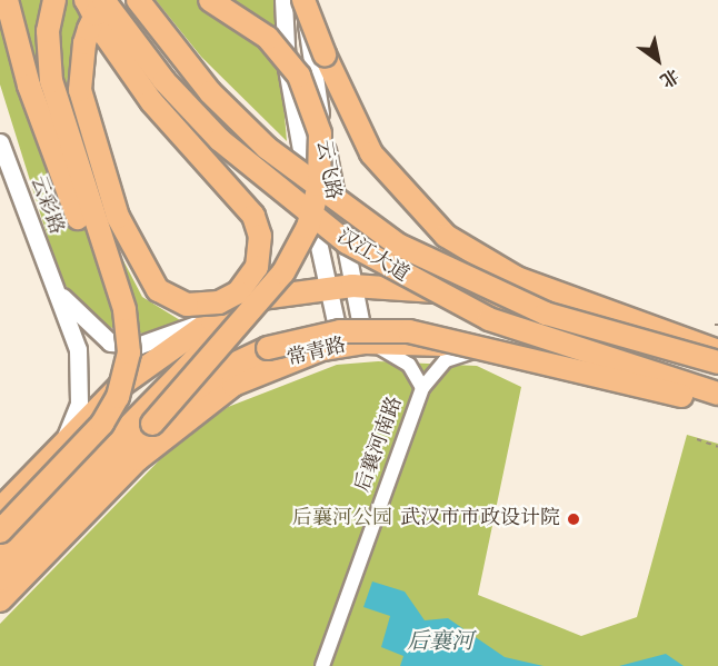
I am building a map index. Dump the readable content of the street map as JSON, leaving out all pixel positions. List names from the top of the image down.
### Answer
{
  "streets": {
    "main road": ["汉江大道", "常青路"],
    "street": ["云飞路", "云彩路", "后襄河南路"]
  },
  "crossings": [
    ["云飞路", "常青路"]
  ],
  "water": ["后襄河"],
  "parks": ["后襄河公园"],
  "places": ["武汉市市政设计院"],
  "north": "bottom right"
}
